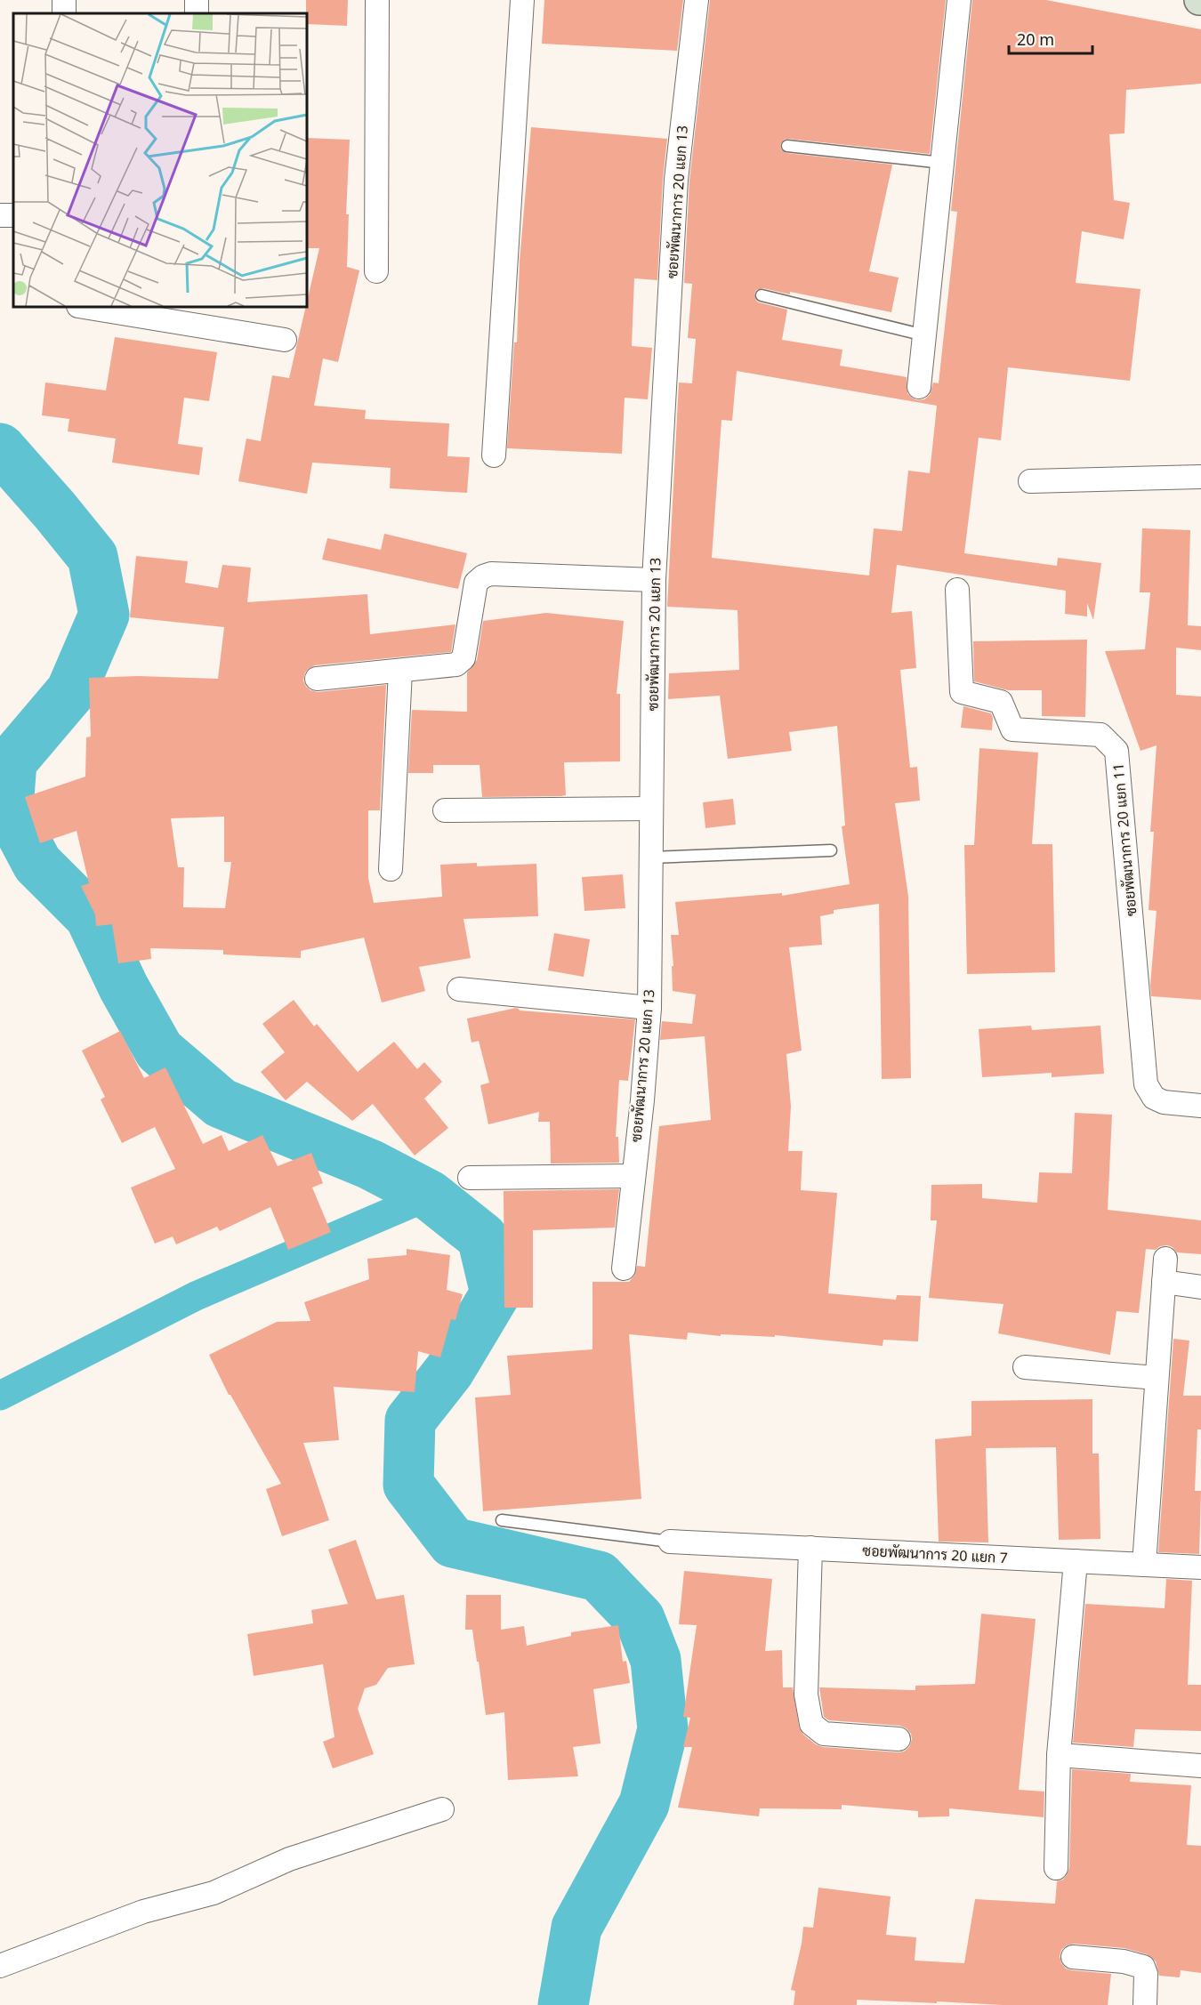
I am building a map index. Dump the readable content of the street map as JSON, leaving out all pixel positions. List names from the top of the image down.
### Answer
{
  "streets": {
    "street": ["ซอยพัฒนาการ 20 แยก 13", "ซอยพัฒนาการ 20 แยก 11", "ซอยพัฒนาการ 20 แยก 7"]
  },
  "scale_bar": "20 m"
}
